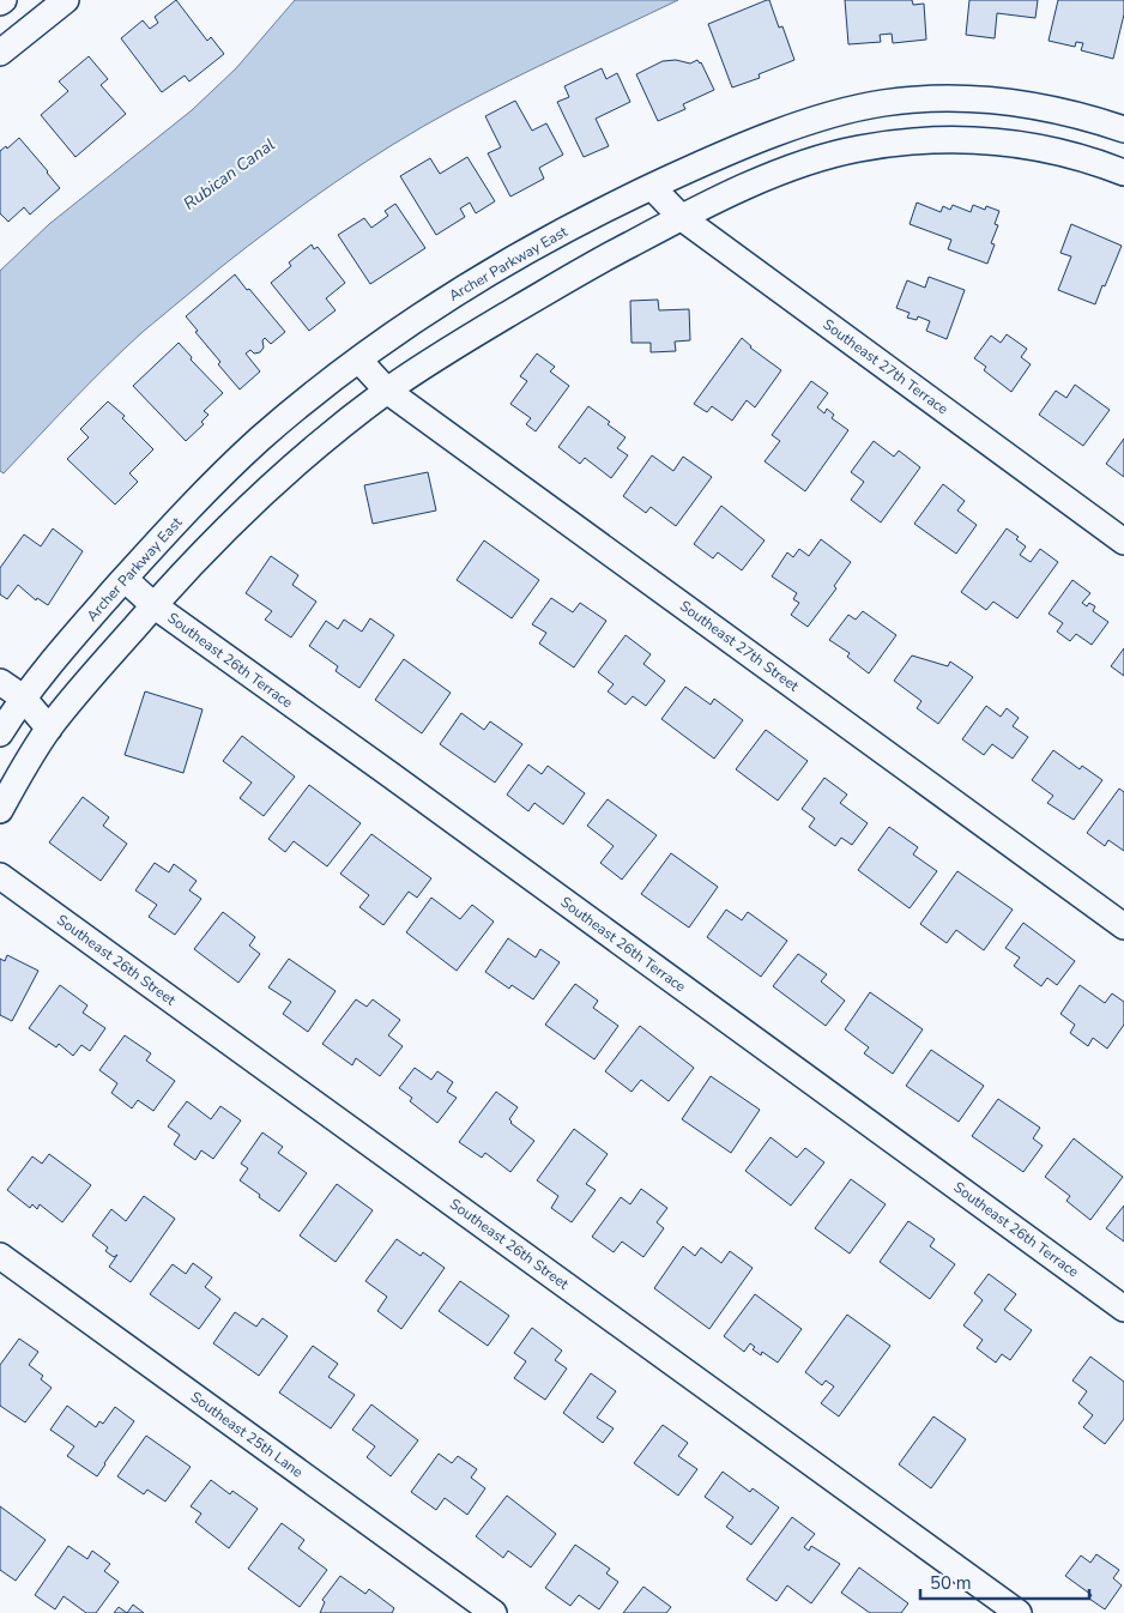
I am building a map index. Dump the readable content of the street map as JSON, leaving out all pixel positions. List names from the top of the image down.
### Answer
{
  "streets": {
    "street": [
      "Archer Parkway East",
      "Southeast 27th Terrace",
      "Southeast 27th Street",
      "Southeast 26th Terrace",
      "Southeast 26th Street",
      "Southeast 25th Lane"
    ]
  },
  "crossings": [
    ["Archer Parkway East", "Southeast 27th Terrace"],
    ["Archer Parkway East", "Southeast 27th Street"],
    ["Archer Parkway East", "Southeast 26th Terrace"]
  ],
  "water": ["Rubican Canal"],
  "scale_bar": "50 m"
}
